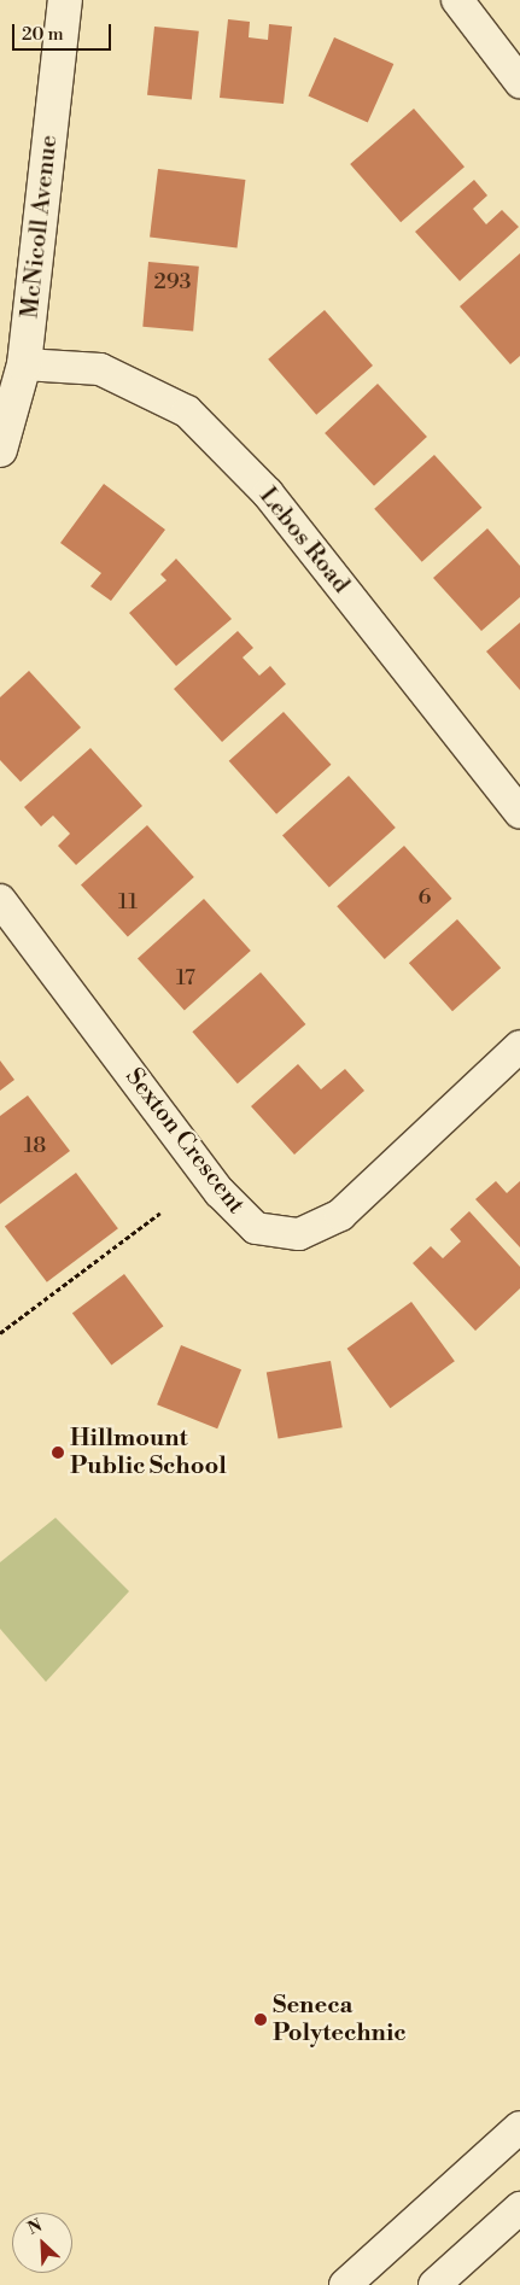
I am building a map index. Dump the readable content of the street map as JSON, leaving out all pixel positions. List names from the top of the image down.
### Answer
{
  "streets": {
    "street": ["McNicoll Avenue", "Lebos Road", "Sexton Crescent"]
  },
  "crossings": [
    ["McNicoll Avenue", "Lebos Road"]
  ],
  "places": ["Hillmount Public School", "Seneca Polytechnic"],
  "house_numbers": [
    "293",
    "6",
    "11",
    "17",
    "18"
  ],
  "scale_bar": "20 m",
  "north": "top left"
}
